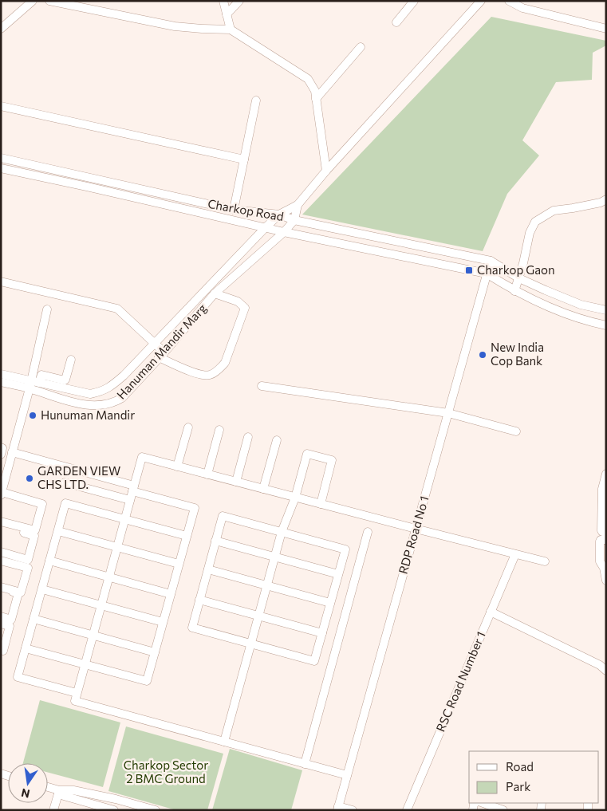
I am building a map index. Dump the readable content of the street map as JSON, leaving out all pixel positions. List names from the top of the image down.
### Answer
{
  "streets": {
    "street": [
      "Charkop Road",
      "Hanuman Mandir Marg",
      "RDP Road No 1",
      "RSC Road Number 1"
    ]
  },
  "crossings": [
    ["Charkop Road", "Hanuman Mandir Marg"],
    ["Charkop Road", "RDP Road No 1"]
  ],
  "parks": ["Charkop Sector 2 BMC Ground"],
  "places": {
    "transit": ["Charkop Gaon"],
    "other": ["New India Cop Bank", "Hunuman Mandir", "GARDEN VIEW CHS LTD."]
  },
  "legend": ["Road", "Park"],
  "north": "bottom"
}
